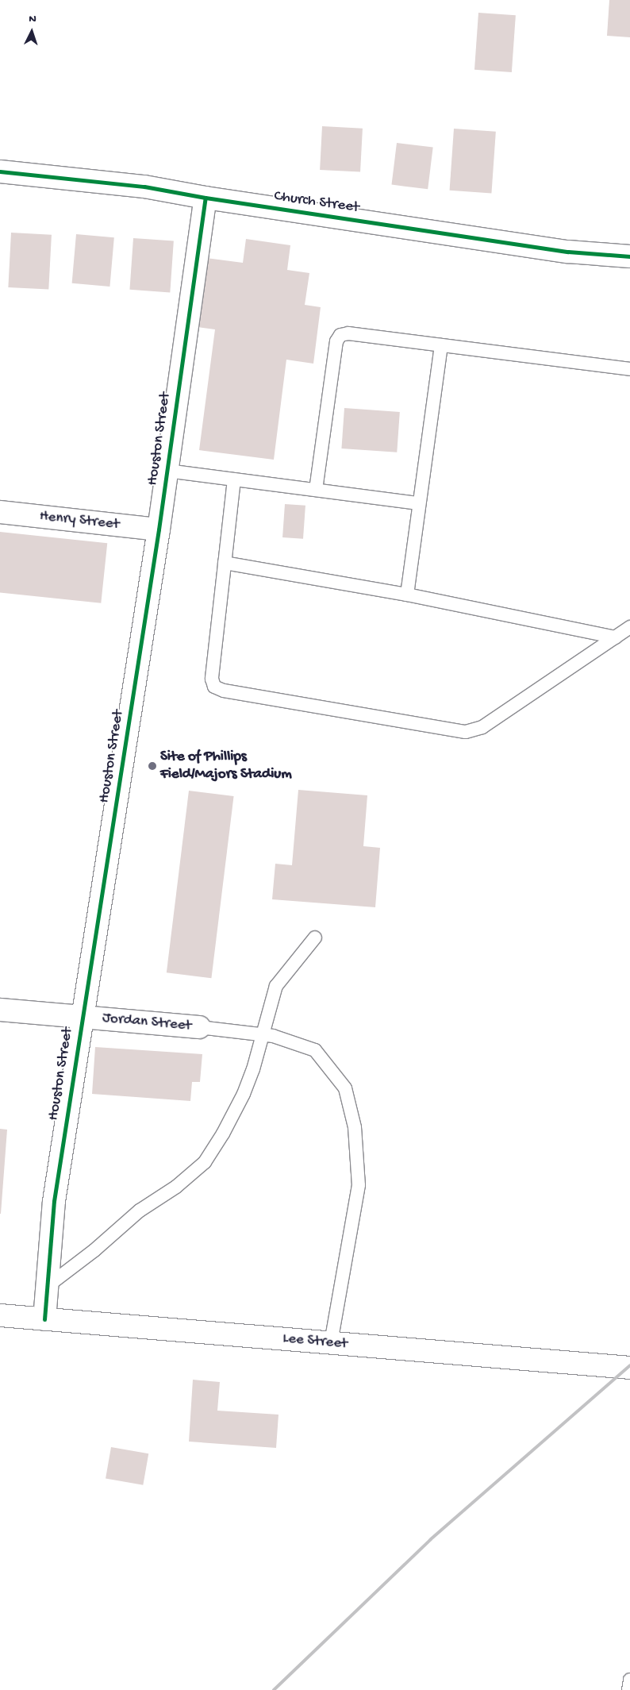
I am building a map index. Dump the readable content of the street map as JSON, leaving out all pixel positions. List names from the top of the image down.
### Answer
{
  "streets": {
    "street": [
      "Church Street",
      "Houston Street",
      "Henry Street",
      "Jordan Street",
      "Lee Street"
    ]
  },
  "crossings": [
    ["Church Street", "Houston Street"],
    ["Houston Street", "Henry Street"],
    ["Houston Street", "Jordan Street"],
    ["Houston Street", "Lee Street"]
  ],
  "places": ["Site of Phillips Field/Majors Stadium"],
  "north": "top"
}
